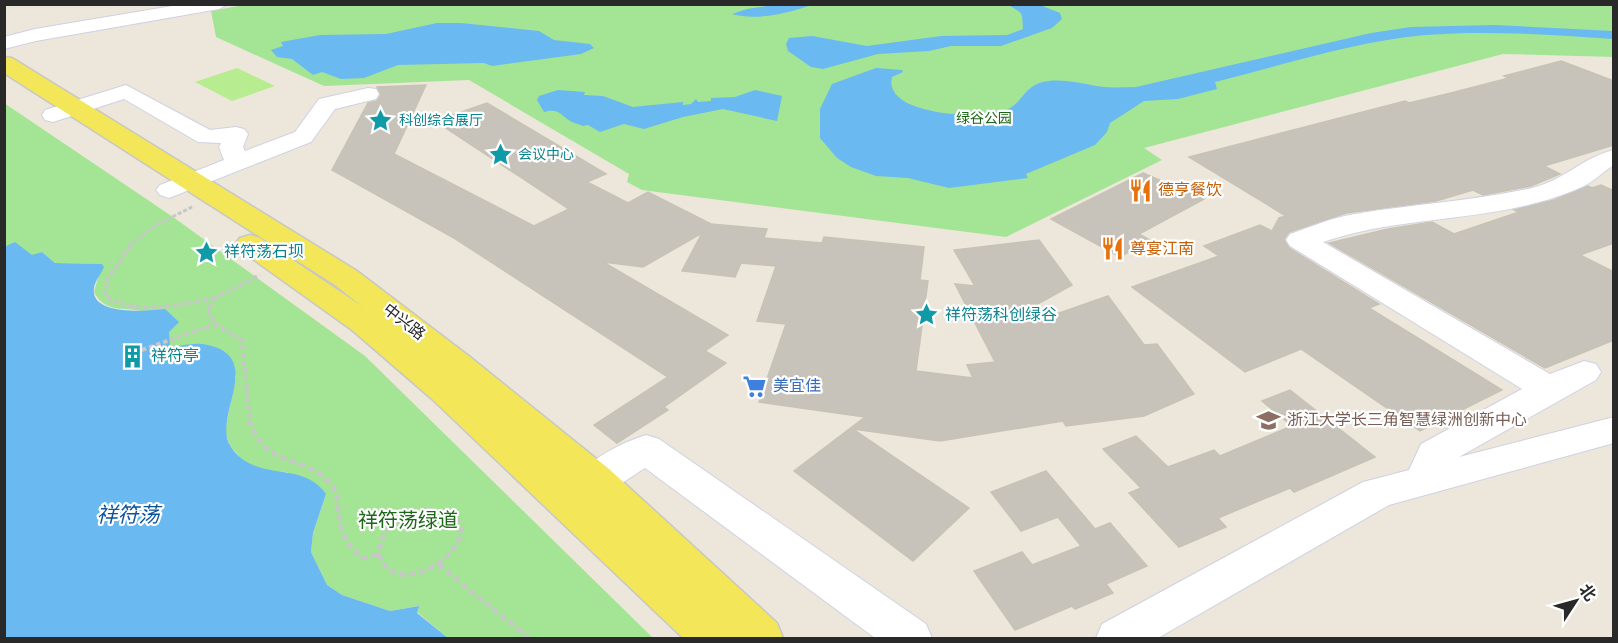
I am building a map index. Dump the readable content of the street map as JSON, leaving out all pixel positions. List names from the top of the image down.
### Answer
{
  "streets": {
    "main road": ["中兴路"]
  },
  "water": ["祥符荡"],
  "parks": ["绿谷公园", "祥符荡绿道"],
  "places": {
    "place": [
      "科创综合展厅",
      "会议中心",
      "祥符荡石坝",
      "祥符荡科创绿谷"
    ],
    "restaurant": ["德亨餐饮", "尊宴江南"],
    "building": ["祥符亭"],
    "supermarket": ["美宜佳"],
    "school or university": ["浙江大学长三角智慧绿洲创新中心"]
  },
  "north": "top right"
}
